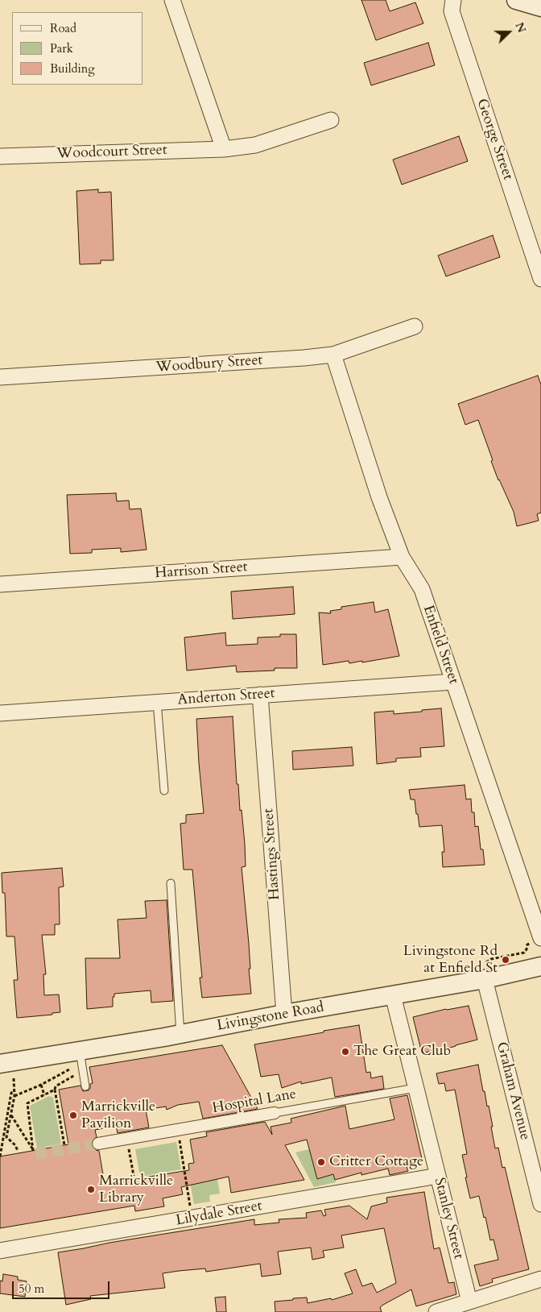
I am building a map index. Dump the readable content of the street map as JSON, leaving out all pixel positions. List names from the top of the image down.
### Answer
{
  "streets": {
    "street": [
      "George Street",
      "Woodcourt Street",
      "Woodbury Street",
      "Harrison Street",
      "Enfield Street",
      "Anderton Street",
      "Hastings Street",
      "Livingstone Road",
      "Graham Avenue",
      "Hospital Lane",
      "Lilydale Street",
      "Stanley Street"
    ]
  },
  "crossings": [
    ["Woodbury Street", "Enfield Street"],
    ["Harrison Street", "Enfield Street"],
    ["Enfield Street", "Anderton Street"],
    ["Anderton Street", "Hastings Street"],
    ["Hastings Street", "Livingstone Road"],
    ["Livingstone Road", "Graham Avenue"],
    ["Livingstone Road", "Stanley Street"],
    ["Hospital Lane", "Stanley Street"],
    ["Lilydale Street", "Stanley Street"]
  ],
  "places": [
    "Livingstone Rd at Enfield St",
    "The Great Club",
    "Marrickville Pavilion",
    "Critter Cottage",
    "Marrickville Library"
  ],
  "legend": ["Road", "Park", "Building"],
  "scale_bar": "50 m",
  "north": "right"
}
